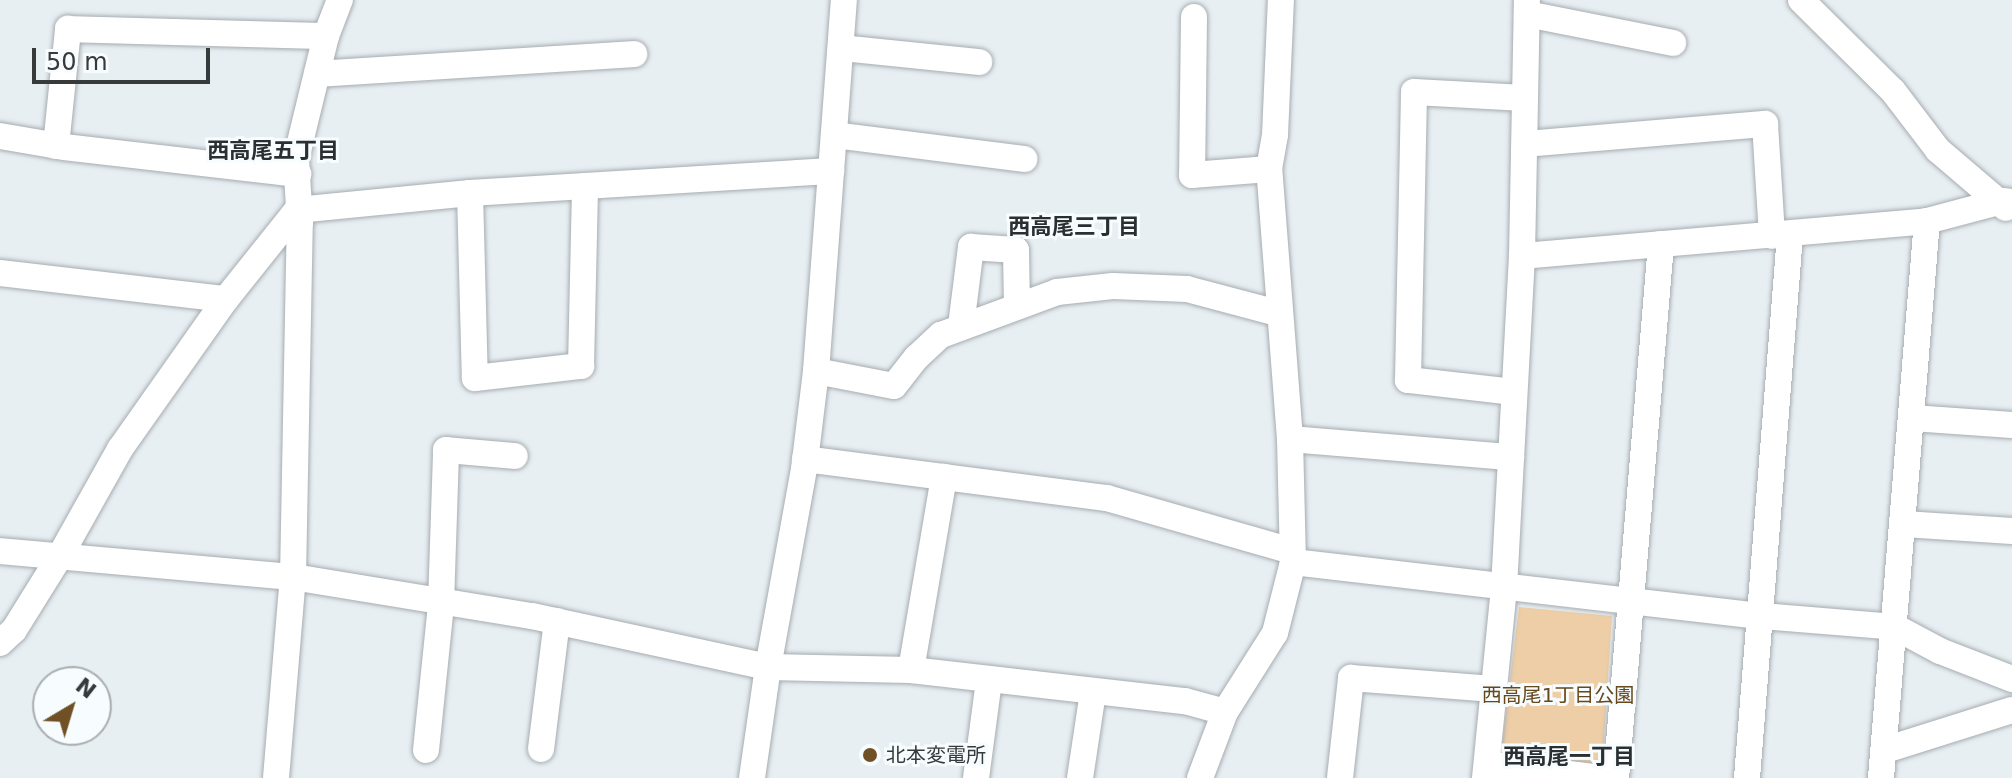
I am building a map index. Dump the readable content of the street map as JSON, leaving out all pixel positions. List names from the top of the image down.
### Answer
{
  "districts": ["西高尾五丁目", "西高尾三丁目", "西高尾一丁目"],
  "parks": ["西高尾1丁目公園"],
  "places": ["北本変電所"],
  "scale_bar": "50 m",
  "north": "top right"
}
